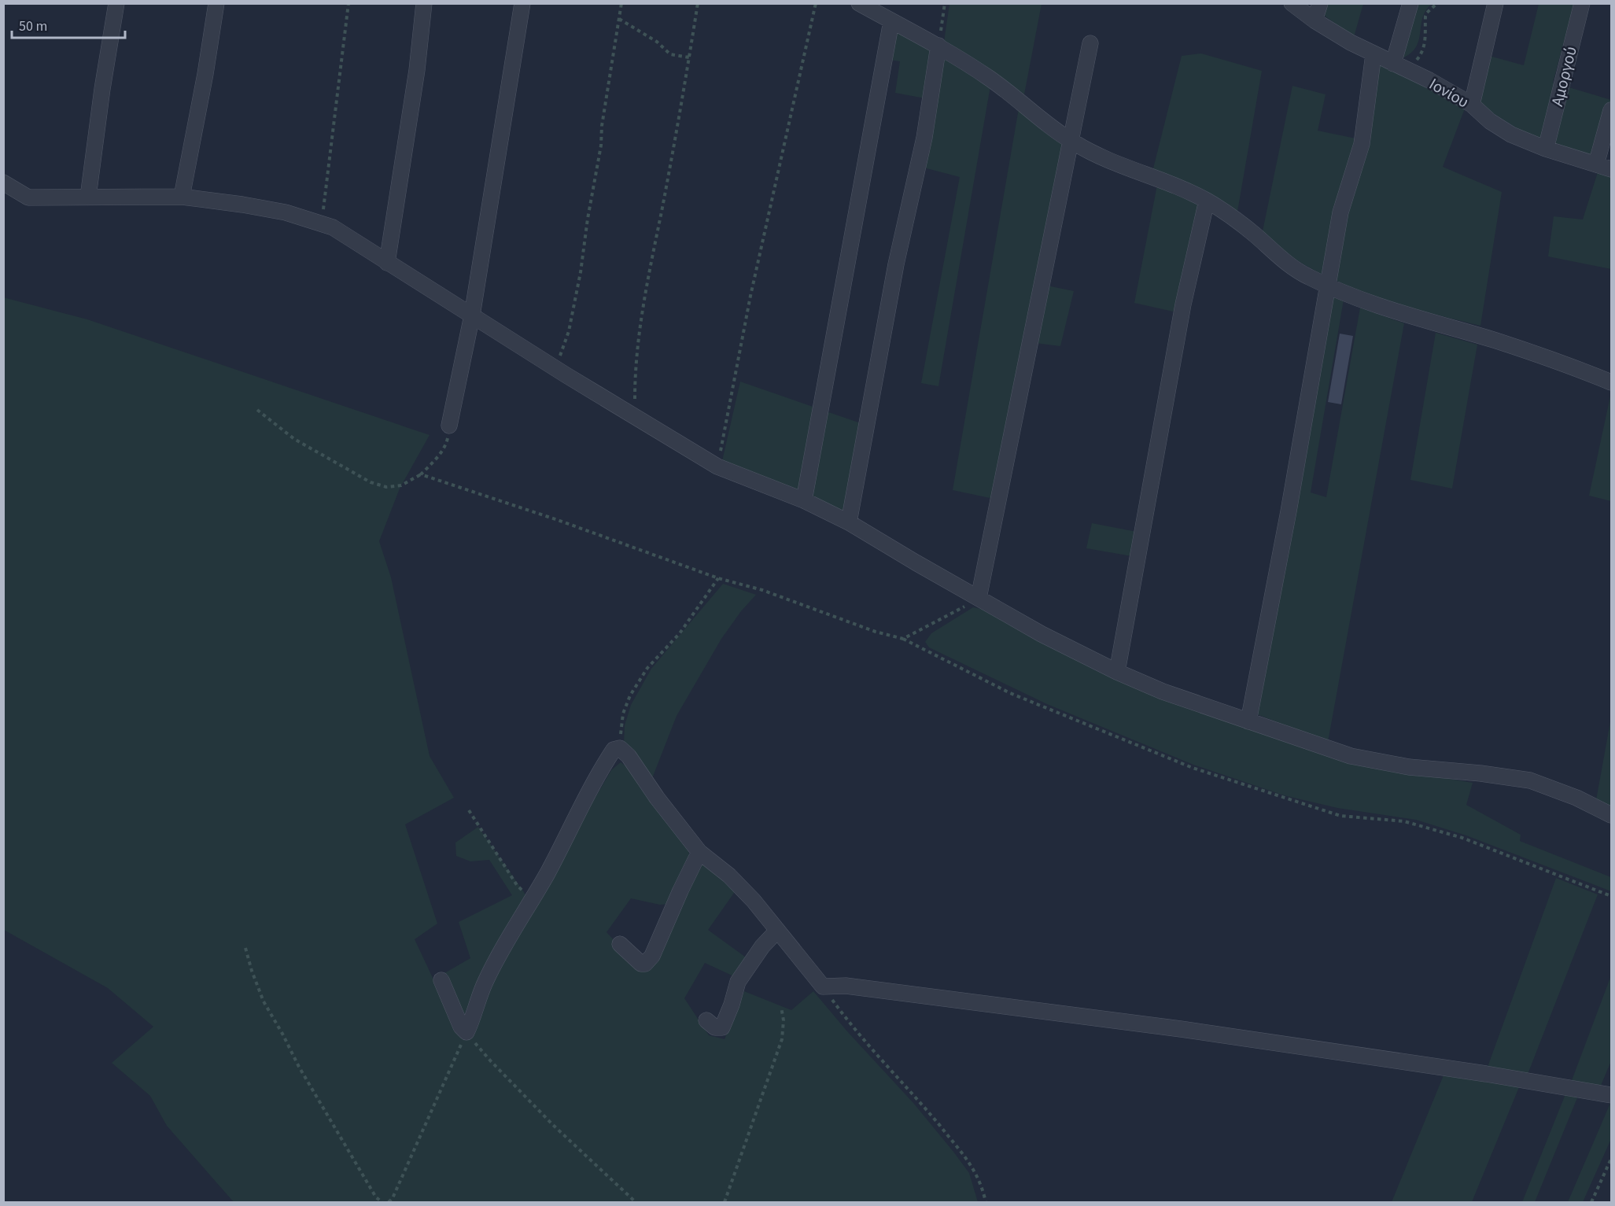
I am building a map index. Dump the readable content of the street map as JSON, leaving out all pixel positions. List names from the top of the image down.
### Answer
{
  "streets": {
    "street": ["Αμοργού", "Ιονίου"]
  },
  "crossings": [
    ["Αμοργού", "Ιονίου"]
  ],
  "scale_bar": "50 m"
}
